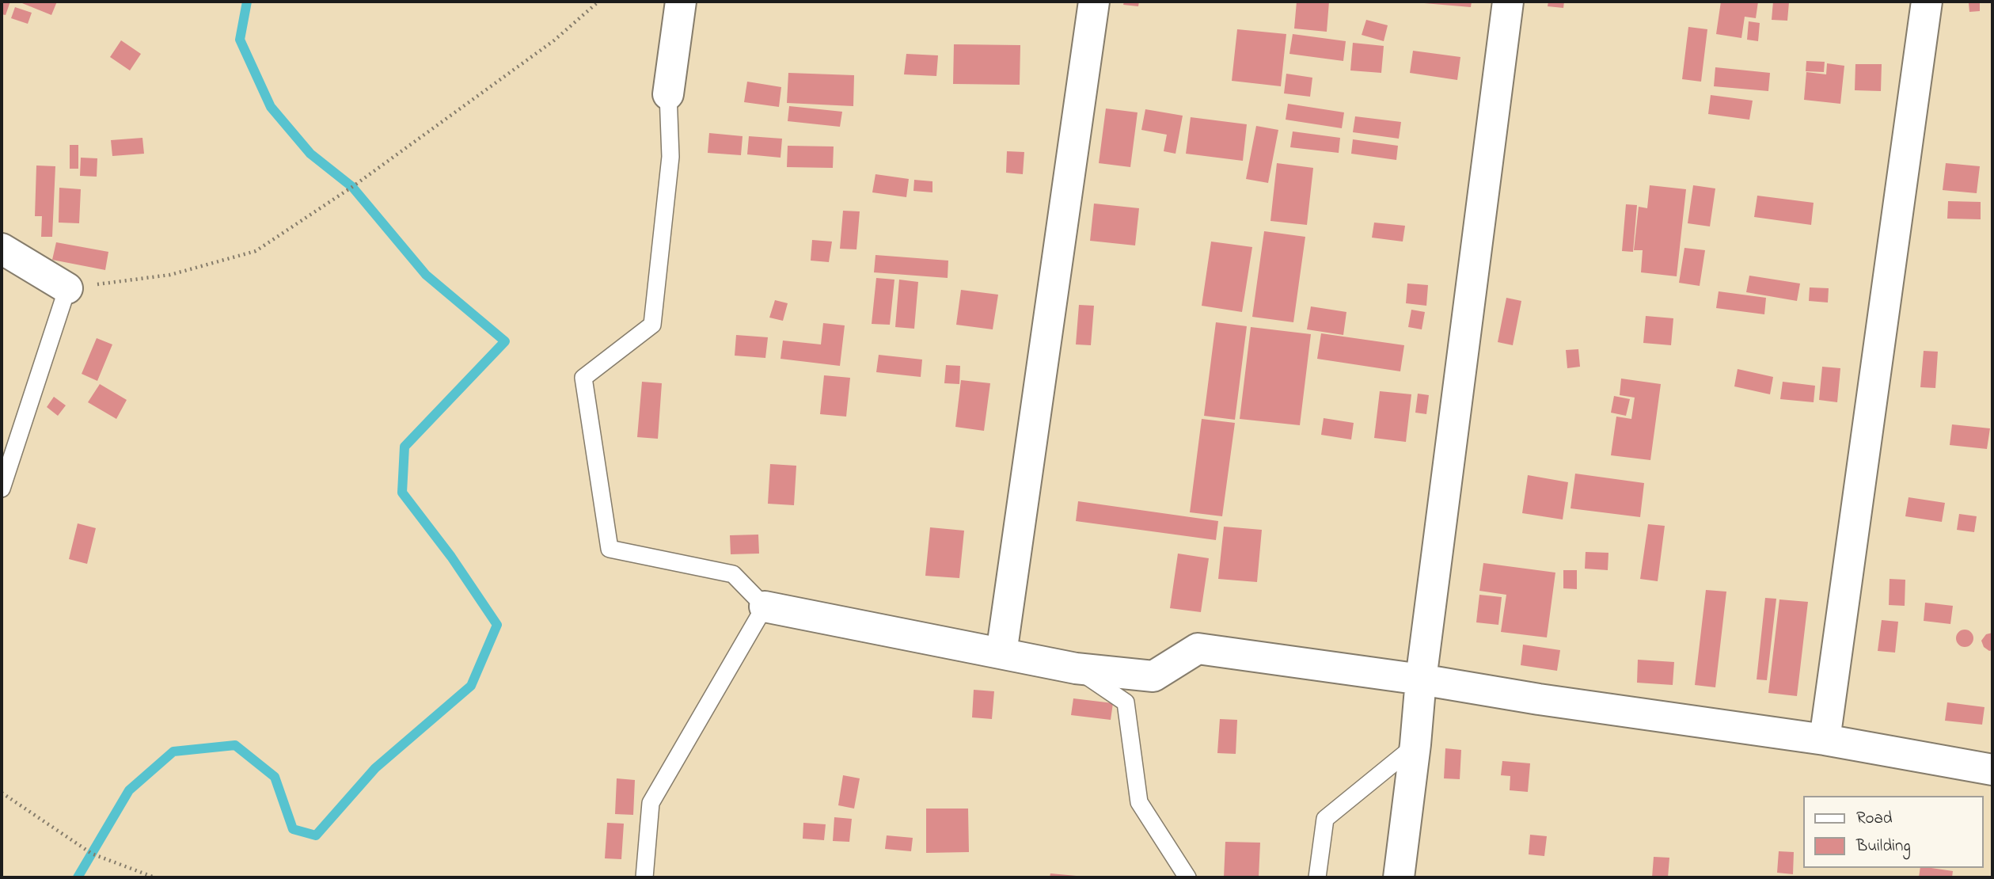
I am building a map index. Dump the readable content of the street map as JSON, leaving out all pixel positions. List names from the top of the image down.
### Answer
{
  "legend": ["Road", "Building"]
}
